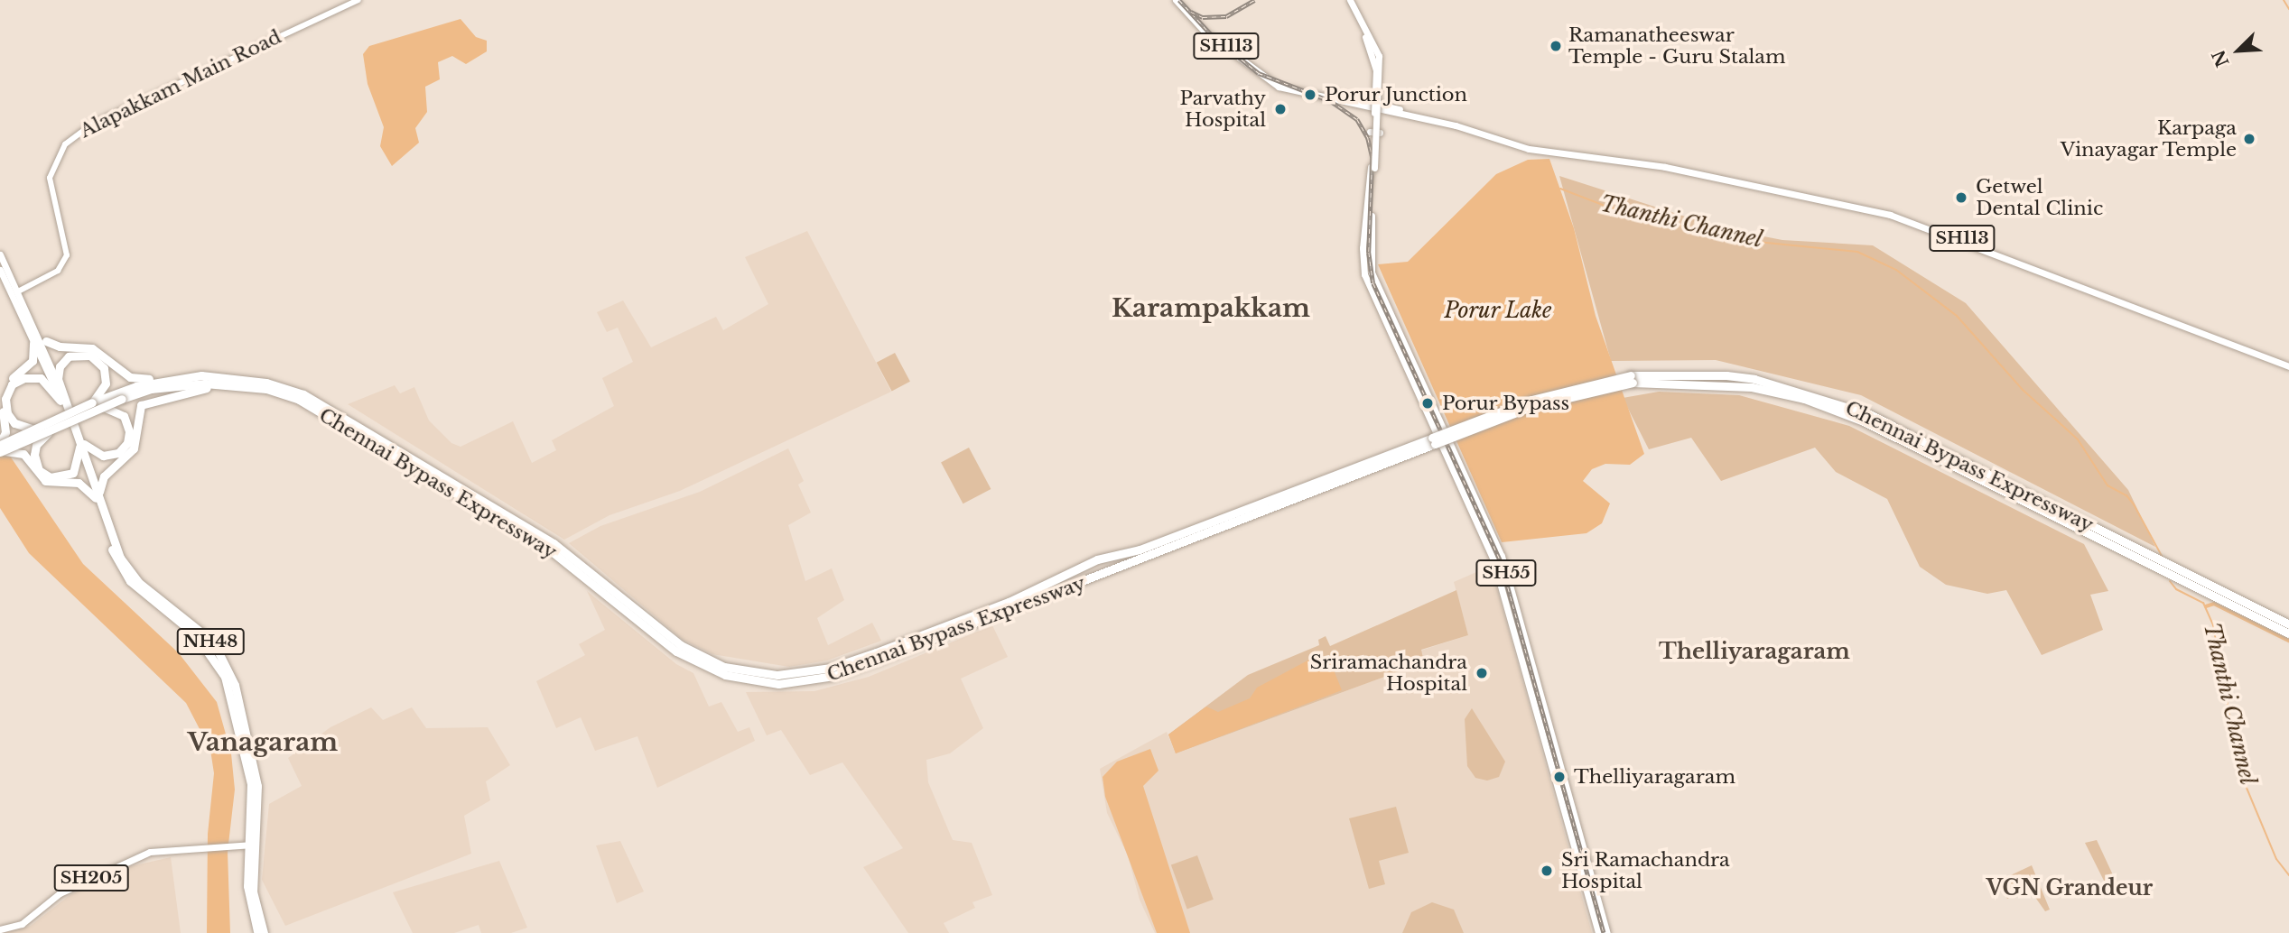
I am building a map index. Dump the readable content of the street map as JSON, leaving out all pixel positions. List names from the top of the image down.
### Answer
{
  "streets": {
    "highway": ["Chennai Bypass Expressway", "NH48"],
    "main road": [
      "SH113",
      "Alapakkam Main Road",
      "SH55",
      "SH205"
    ]
  },
  "crossings": [
    ["NH48", "SH205"]
  ],
  "districts": [
    "Karampakkam",
    "Thelliyaragaram",
    "Vanagaram",
    "VGN Grandeur"
  ],
  "water": ["Thanthi Channel", "Porur Lake"],
  "places": [
    "Ramanatheeswar Temple - Guru Stalam",
    "Porur Junction",
    "Parvathy Hospital",
    "Karpaga Vinayagar Temple",
    "Getwel Dental Clinic",
    "Porur Bypass",
    "Sriramachandra Hospital",
    "Thelliyaragaram",
    "Sri Ramachandra Hospital"
  ],
  "north": "bottom left"
}
